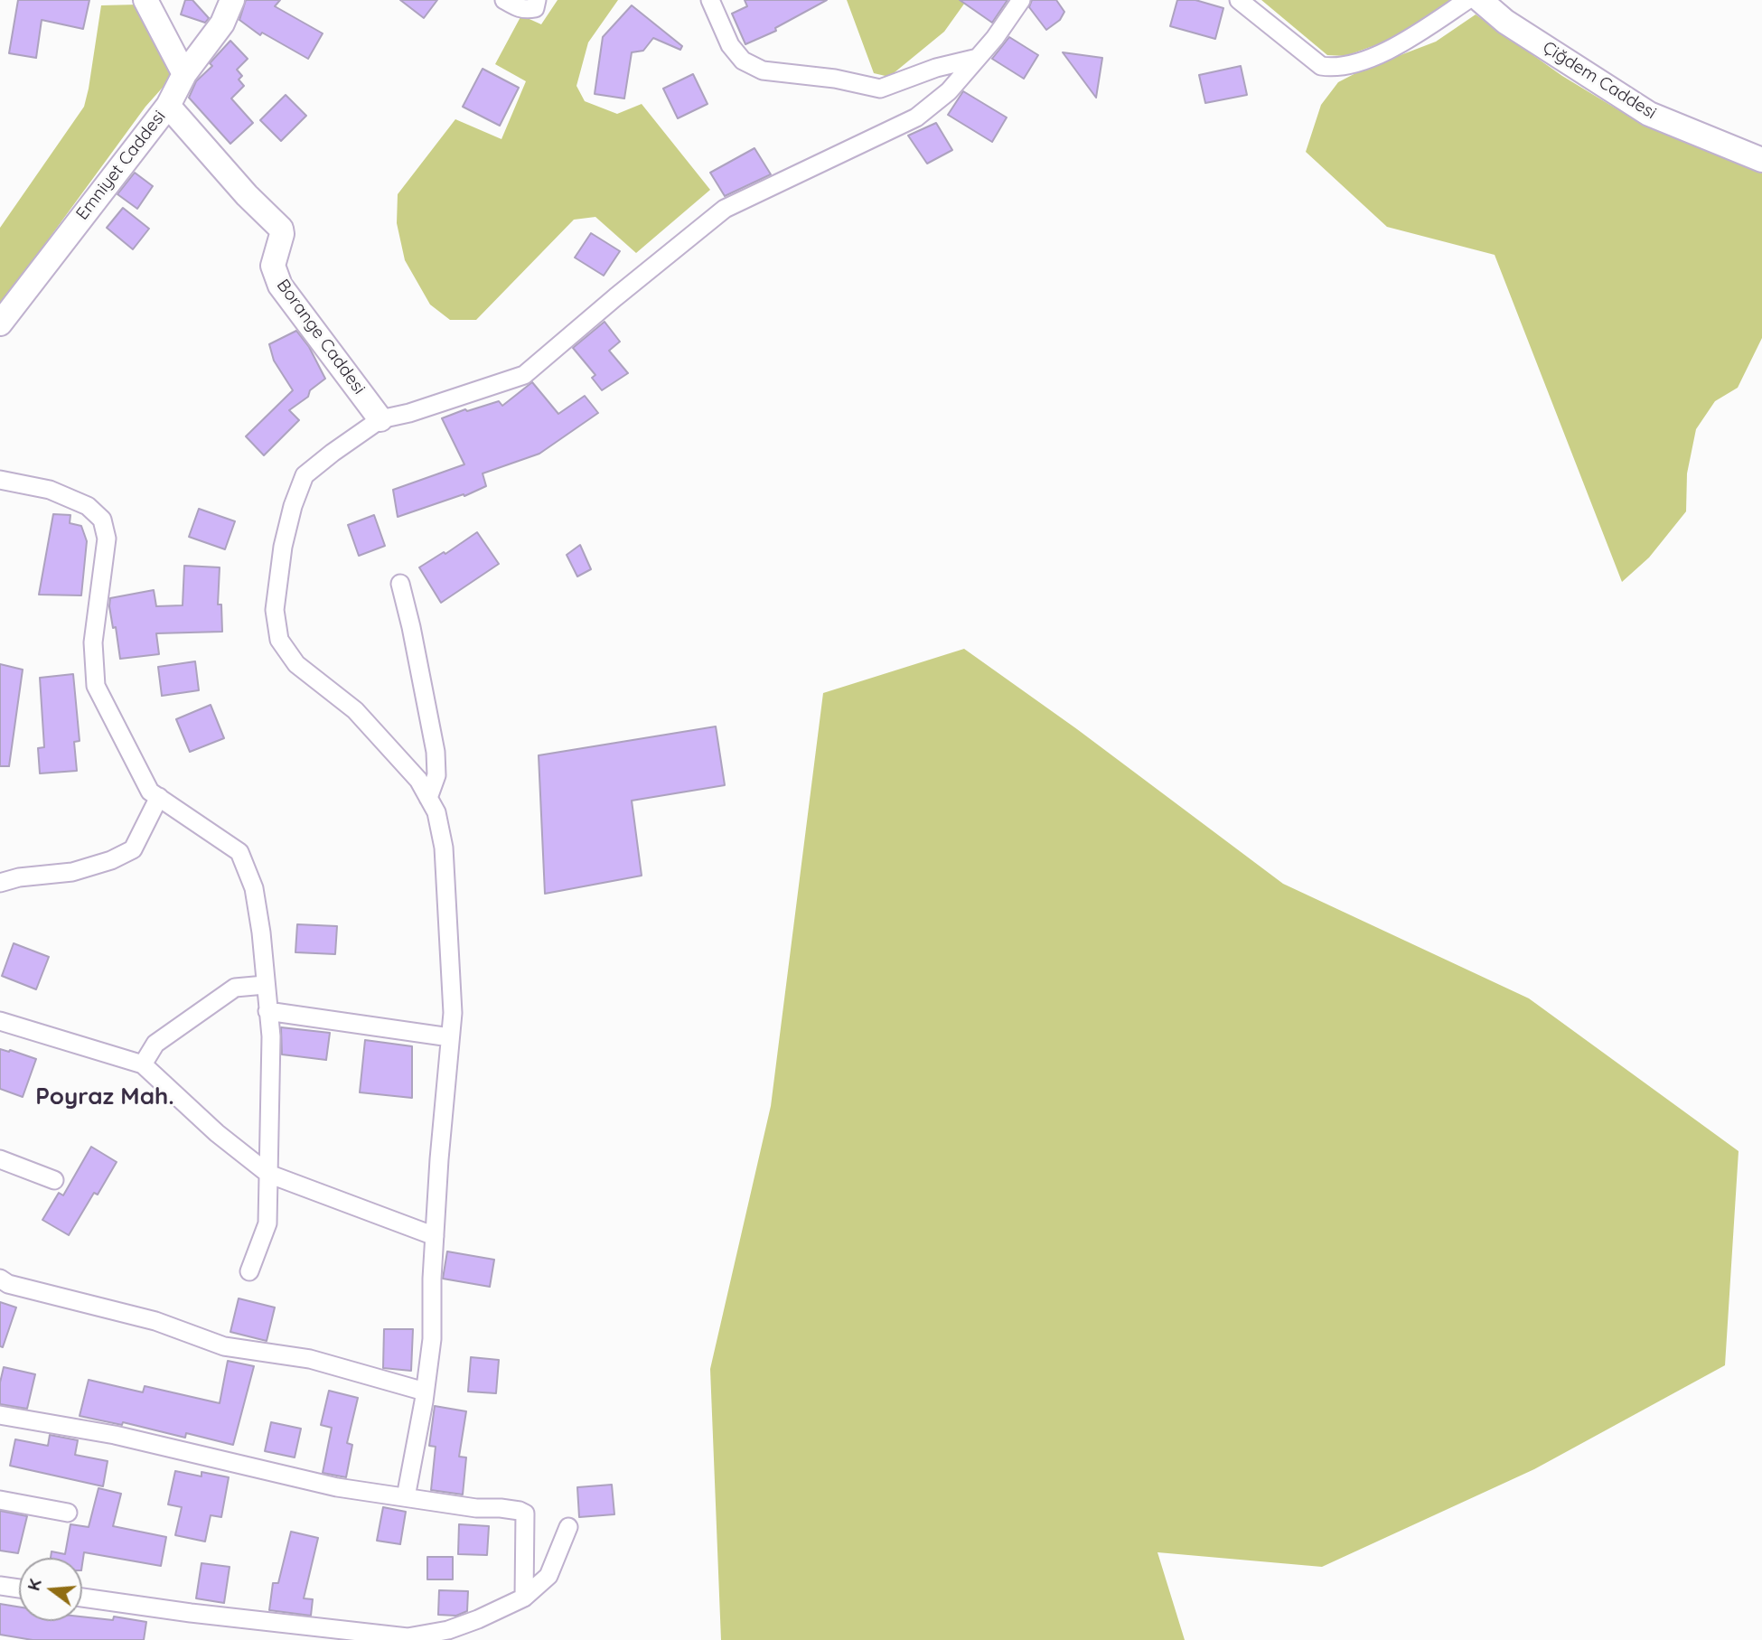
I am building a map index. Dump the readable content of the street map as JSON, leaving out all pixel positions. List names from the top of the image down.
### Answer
{
  "streets": {
    "street": ["Çiğdem Caddesi", "Emniyet Caddesi", "Borange Caddesi"]
  },
  "crossings": [
    ["Emniyet Caddesi", "Borange Caddesi"]
  ],
  "districts": ["Poyraz Mah."],
  "north": "left"
}
